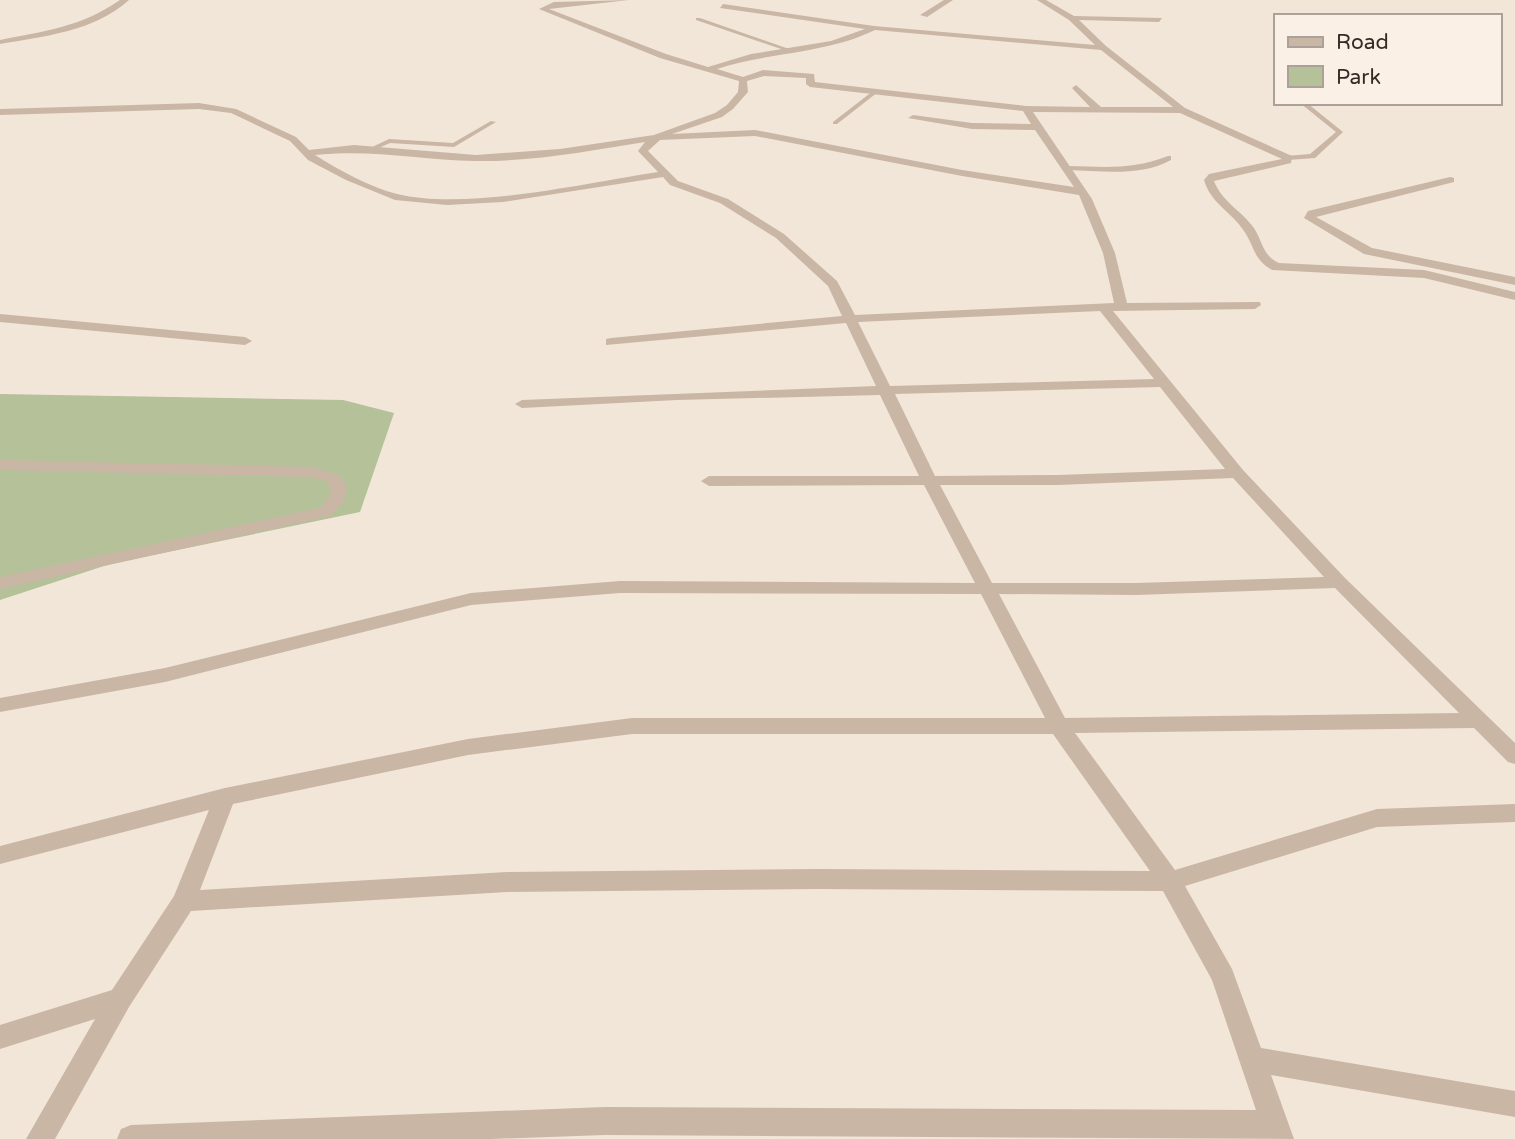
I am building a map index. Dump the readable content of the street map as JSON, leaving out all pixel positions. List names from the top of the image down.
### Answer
{
  "legend": ["Road", "Park"]
}
